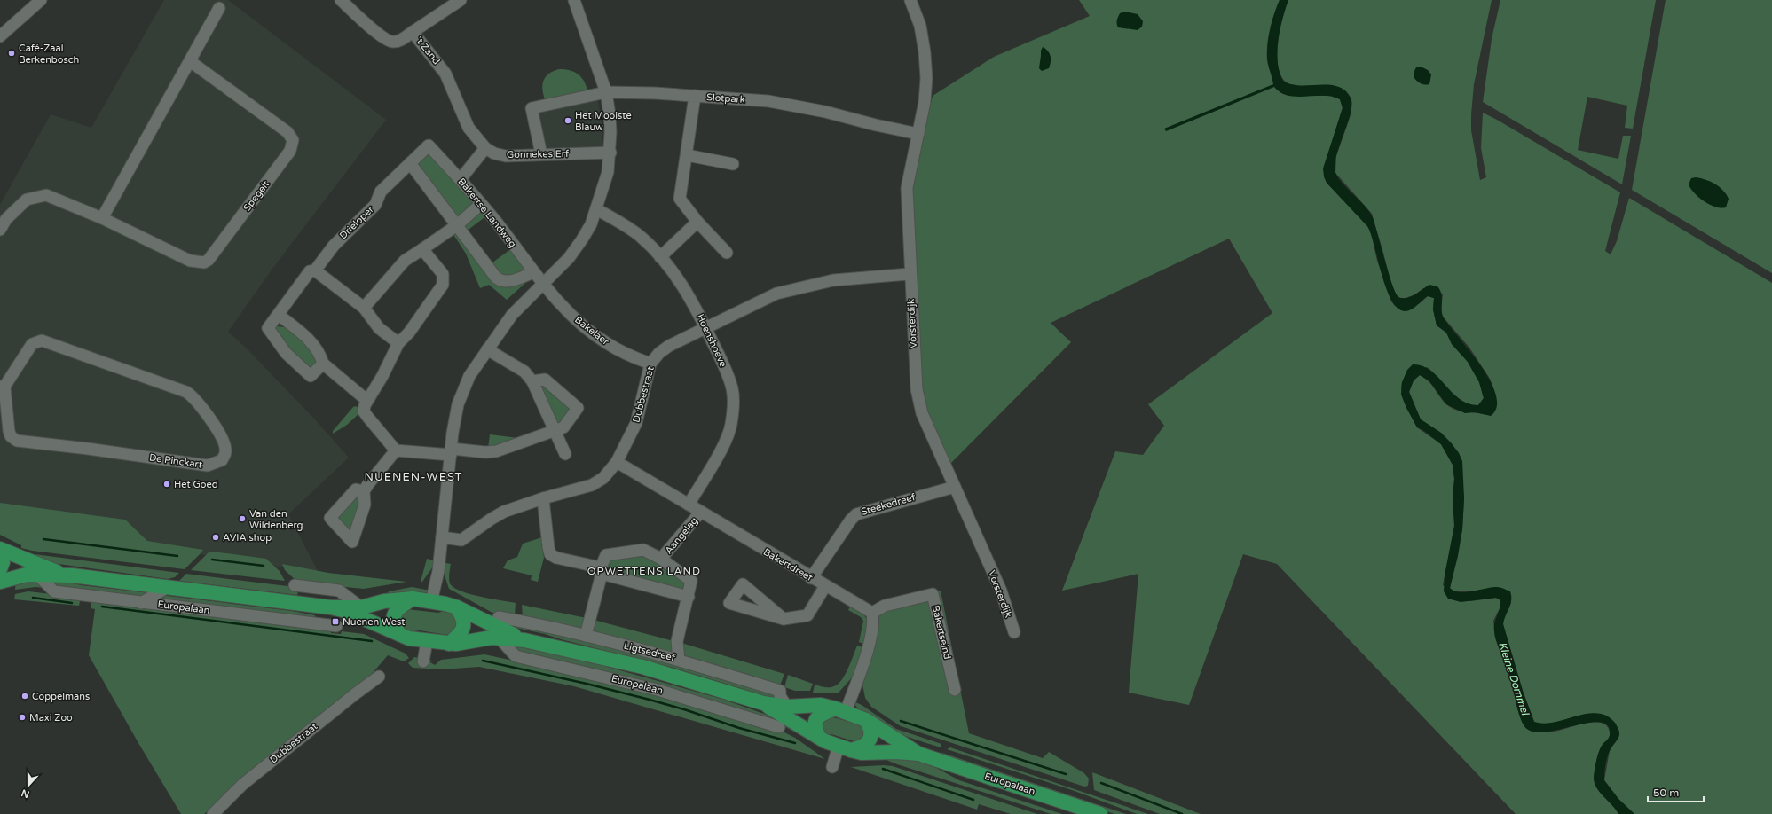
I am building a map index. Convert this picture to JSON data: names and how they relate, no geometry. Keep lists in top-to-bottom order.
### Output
{
  "streets": {
    "main road": ["Europalaan"],
    "street": [
      "'t Zand",
      "Slotpark",
      "Gonnekes Erf",
      "Spegelt",
      "Bakertse Landweg",
      "Drieloper",
      "Vorsterdijk",
      "Bakelaer",
      "Hoenshoeve",
      "Dubbestraat",
      "De Pinckart",
      "Steekedreef",
      "Aangelag",
      "Bakertdreef",
      "Bakertseind",
      "Ligtsedreef"
    ]
  },
  "crossings": [
    ["'t Zand", "Gonnekes Erf"],
    ["Slotpark", "Gonnekes Erf"],
    ["Slotpark", "Vorsterdijk"],
    ["Bakertse Landweg", "Drieloper"],
    ["Bakertse Landweg", "Bakelaer"],
    ["Vorsterdijk", "Dubbestraat"],
    ["Vorsterdijk", "Steekedreef"],
    ["Bakelaer", "Dubbestraat"],
    ["Hoenshoeve", "Dubbestraat"],
    ["Hoenshoeve", "Bakertdreef"],
    ["Dubbestraat", "Bakertdreef"],
    ["Steekedreef", "Bakertdreef"],
    ["Aangelag", "Bakertdreef"],
    ["Aangelag", "Ligtsedreef"],
    ["Bakertdreef", "Bakertseind"],
    ["Europalaan", "Ligtsedreef"]
  ],
  "districts": ["NUENEN-WEST", "OPWETTENS LAND"],
  "water": ["Kleine Dommel"],
  "places": {
    "other": [
      "Café-Zaal Berkenbosch",
      "Het Mooiste Blauw",
      "Het Goed",
      "Van den Wildenberg",
      "AVIA shop",
      "Coppelmans",
      "Maxi Zoo"
    ],
    "transit": ["Nuenen West"]
  },
  "scale_bar": "50 m",
  "north": "bottom"
}
